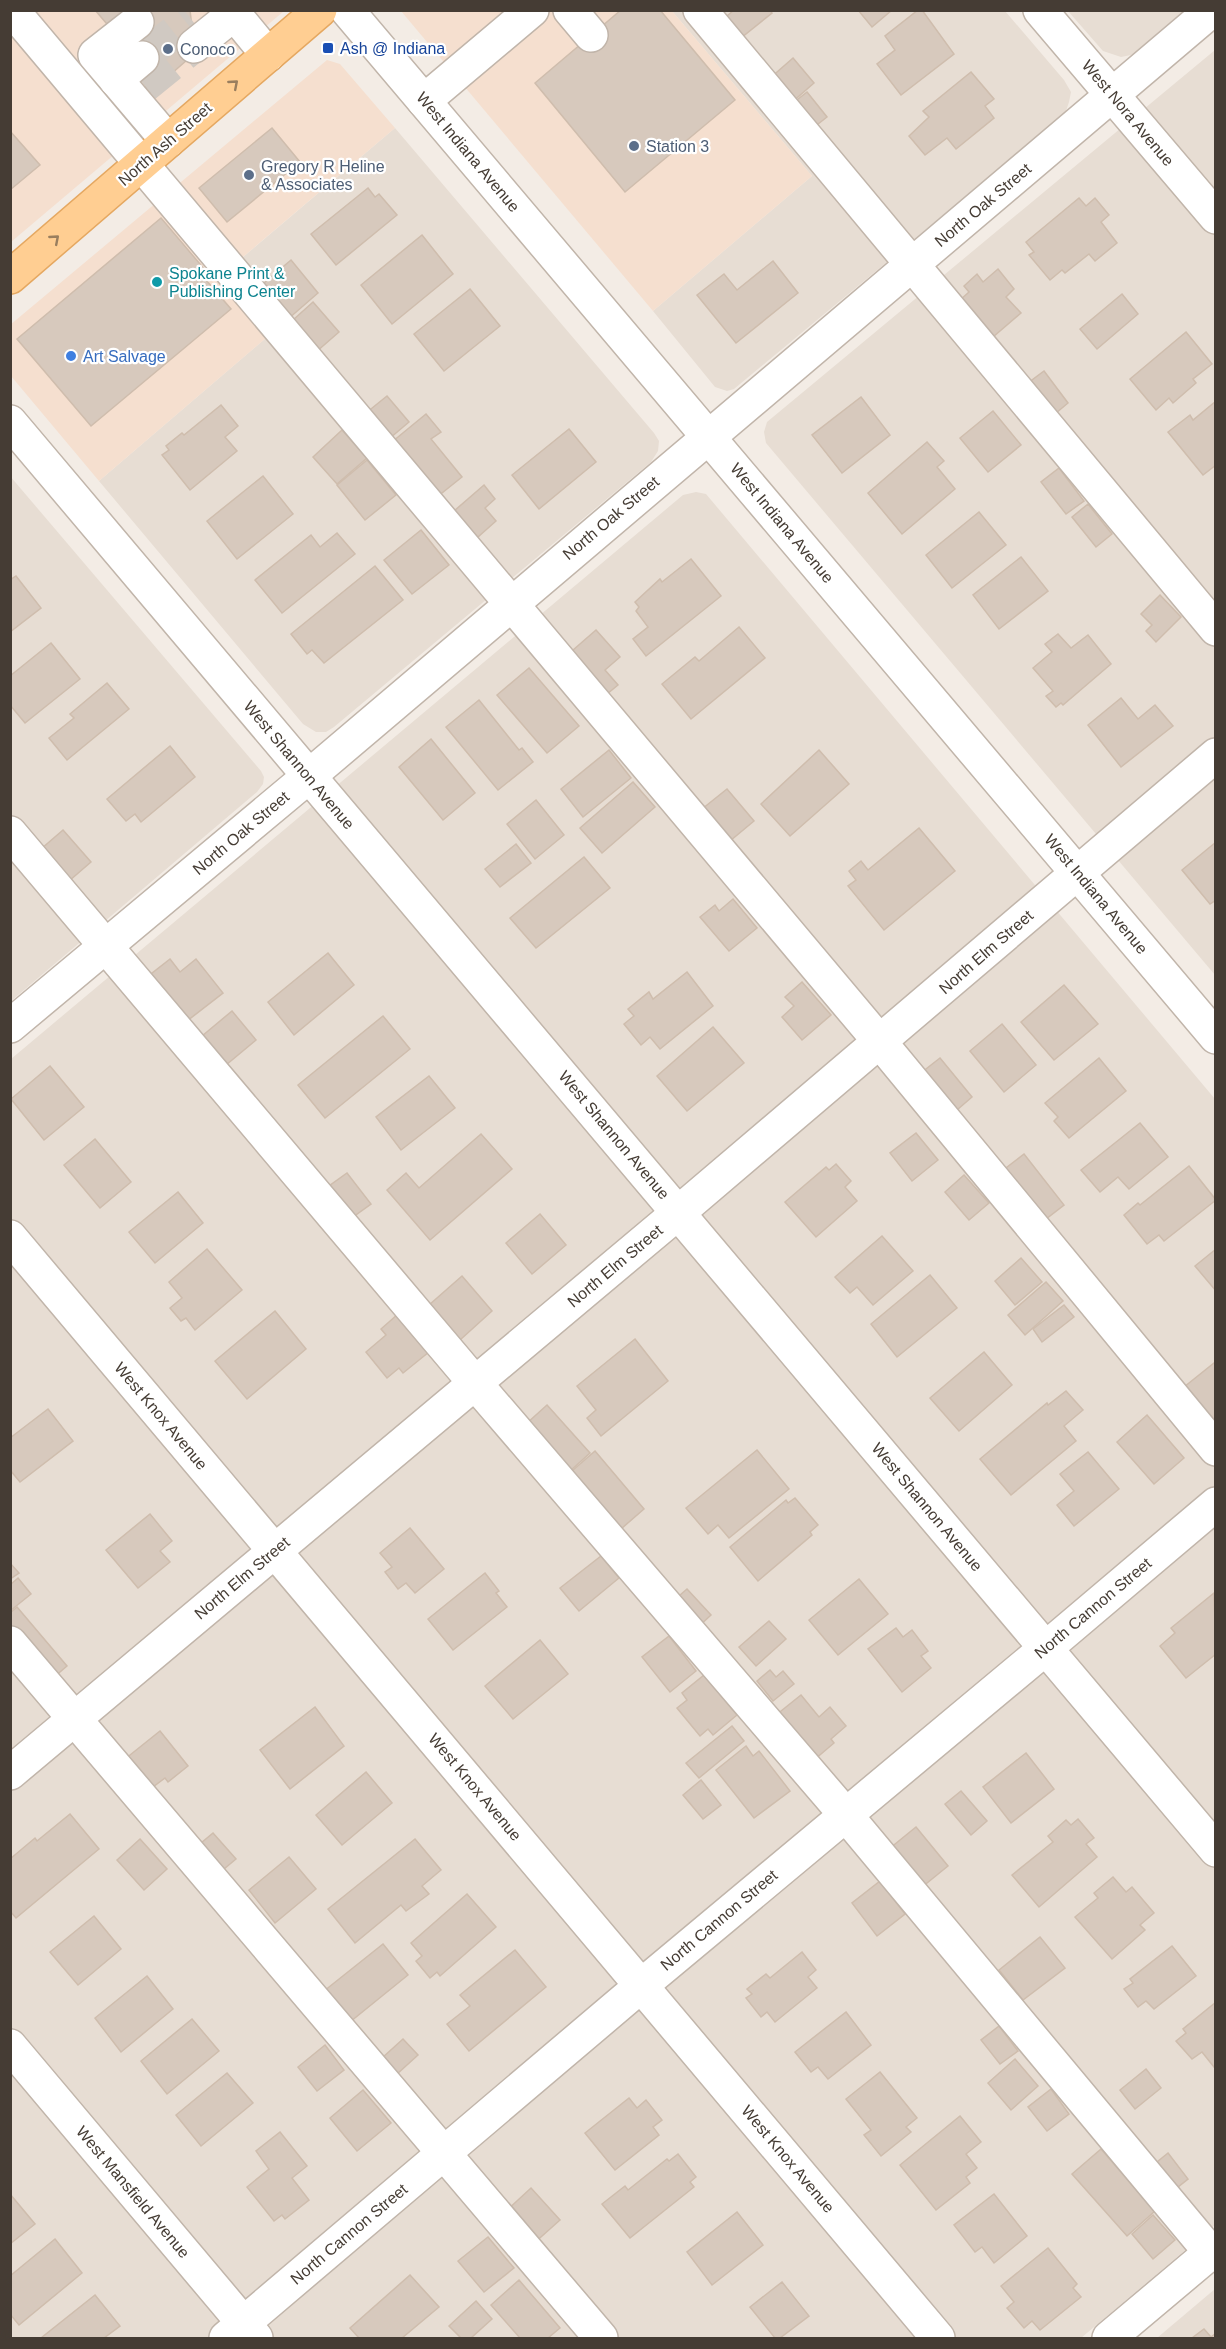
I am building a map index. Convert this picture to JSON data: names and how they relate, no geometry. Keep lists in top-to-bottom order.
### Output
{
  "streets": {
    "main road": ["North Ash Street"],
    "street": [
      "West Nora Avenue",
      "West Indiana Avenue",
      "North Oak Street",
      "West Shannon Avenue",
      "North Elm Street",
      "West Knox Avenue",
      "North Cannon Street",
      "West Mansfield Avenue"
    ]
  },
  "crossings": [
    ["West Nora Avenue", "North Oak Street"],
    ["West Indiana Avenue", "North Oak Street"],
    ["West Indiana Avenue", "North Elm Street"],
    ["North Oak Street", "West Shannon Avenue"],
    ["West Shannon Avenue", "North Elm Street"],
    ["West Shannon Avenue", "North Cannon Street"],
    ["North Elm Street", "West Knox Avenue"],
    ["West Knox Avenue", "North Cannon Street"],
    ["North Cannon Street", "West Mansfield Avenue"]
  ],
  "one_way": ["North Ash Street"],
  "places": {
    "transit": ["Ash @ Indiana"],
    "other": [
      "Conoco",
      "Station 3",
      "Gregory R Heline & Associates",
      "Spokane Print & Publishing Center",
      "Art Salvage"
    ]
  }
}
